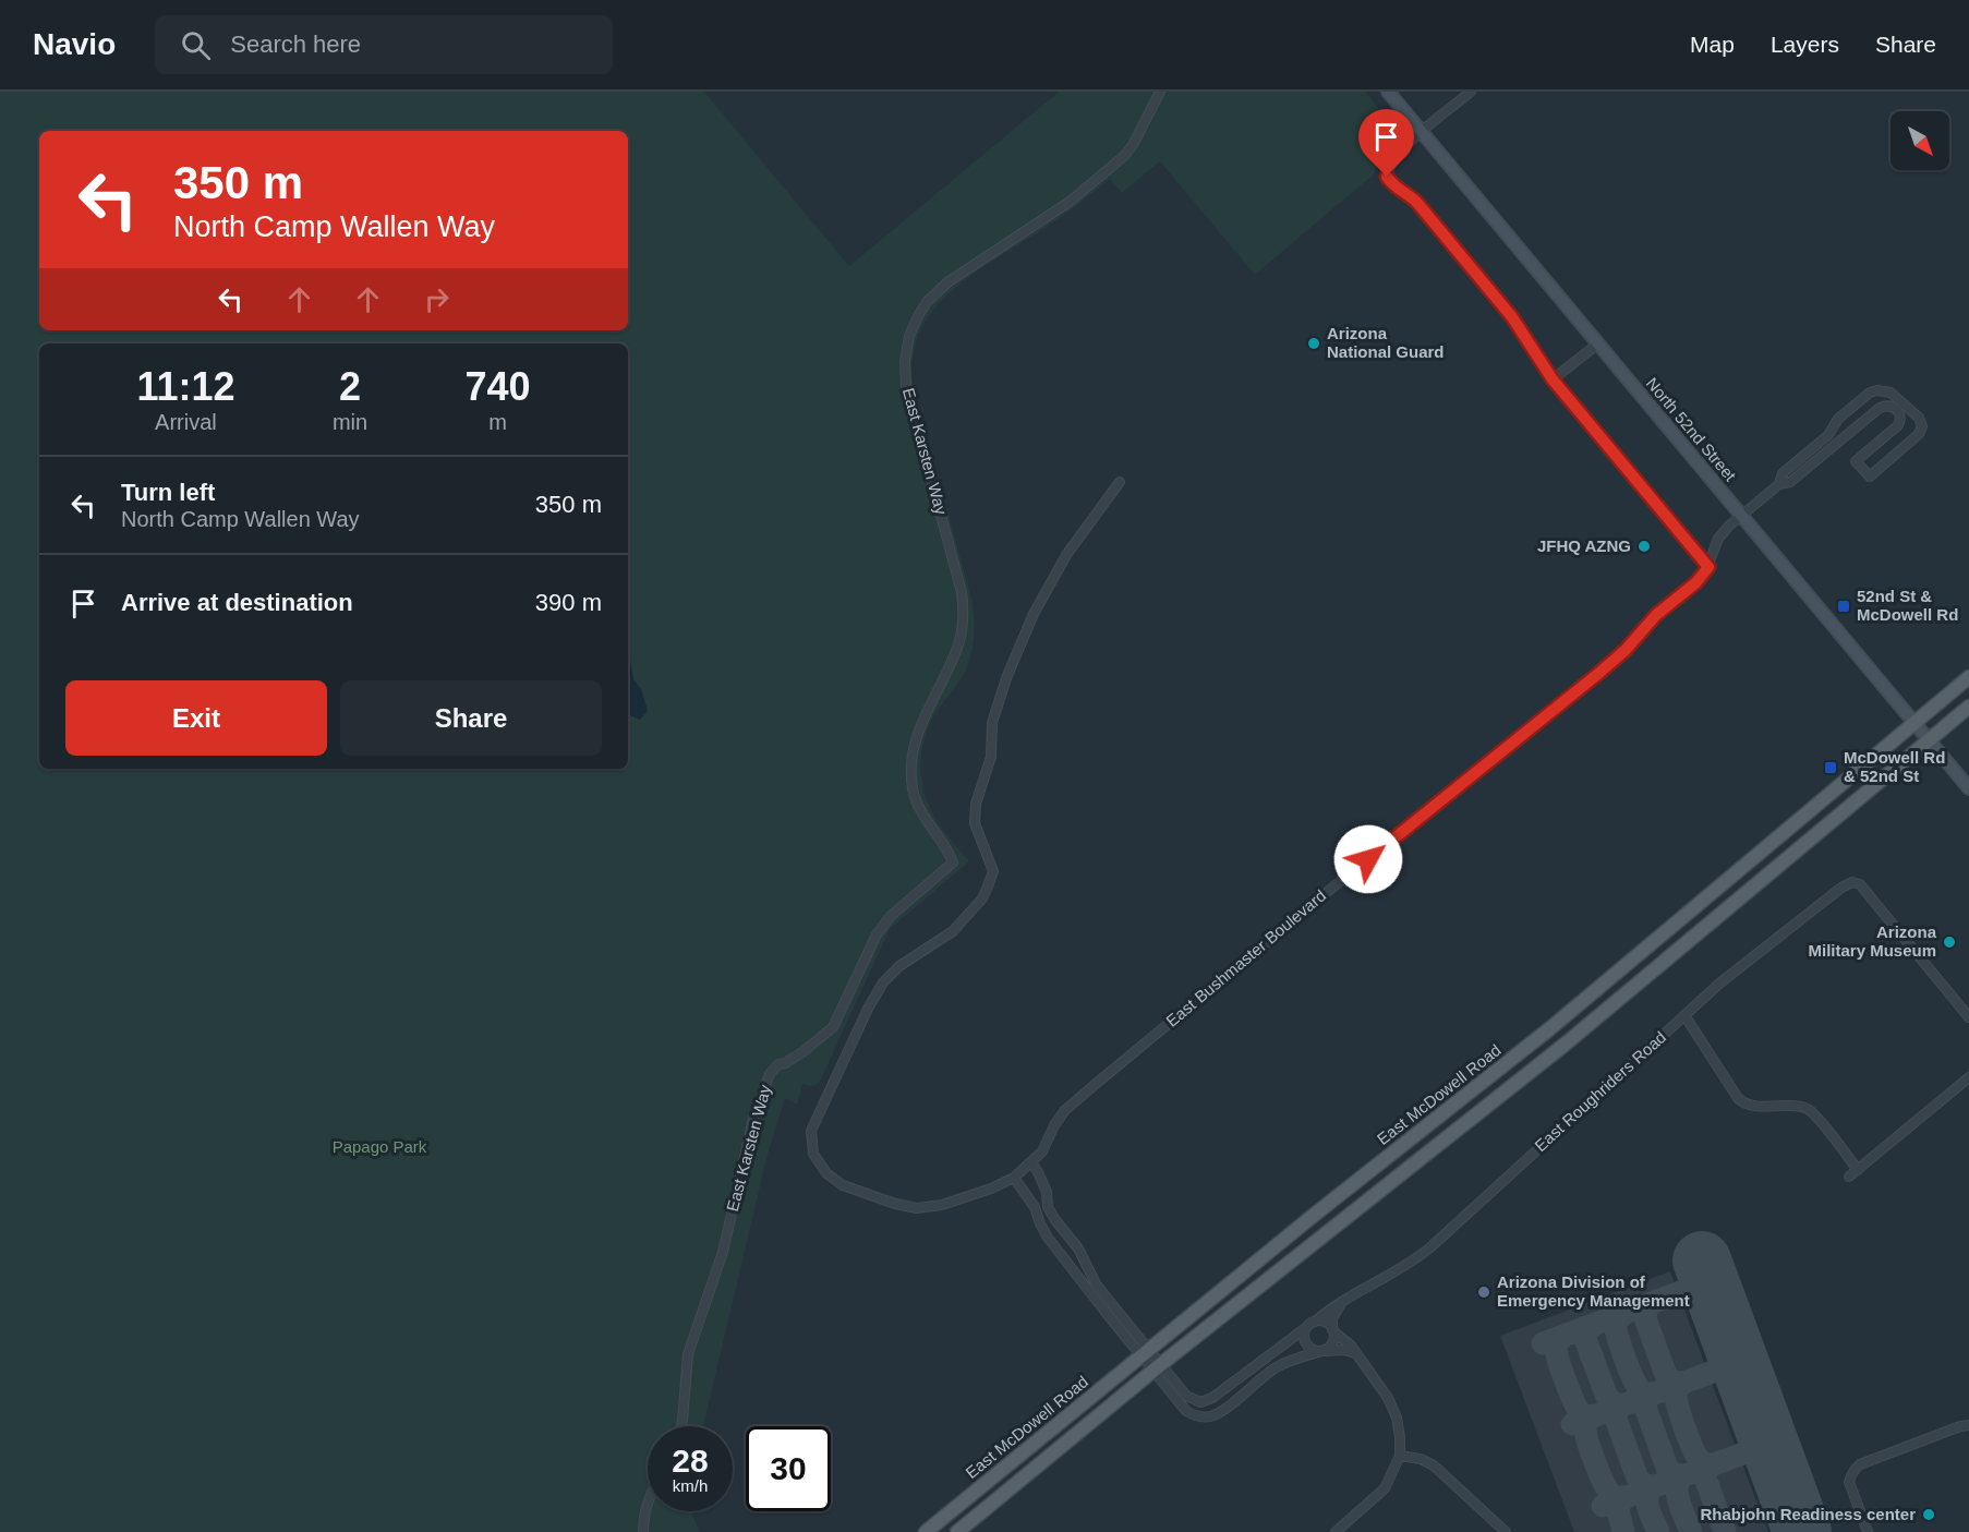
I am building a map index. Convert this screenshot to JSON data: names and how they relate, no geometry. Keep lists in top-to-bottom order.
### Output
{
  "streets": {
    "main road": ["North 52nd Street", "East McDowell Road"],
    "street": ["East Karsten Way", "East Bushmaster Boulevard", "East Roughriders Road"]
  },
  "crossings": [
    ["North 52nd Street", "East Bushmaster Boulevard"],
    ["North 52nd Street", "East McDowell Road"]
  ],
  "parks": ["Papago Park"],
  "places": {
    "other": [
      "Arizona National Guard",
      "JFHQ AZNG",
      "Arizona Military Museum",
      "Arizona Division of Emergency Management",
      "Rhabjohn Readiness center"
    ],
    "transit": ["52nd St & McDowell Rd", "McDowell Rd & 52nd St"]
  },
  "north": "bottom right",
  "page": {
    "header": "Navio",
    "search": "Search here",
    "nav": ["Map", "Layers", "Share"],
    "turn": ["350 m", "North Camp Wallen Way"],
    "eta": [
      "11:12",
      "Arrival",
      "2",
      "min",
      "740",
      "m"
    ],
    "list": [
      {
        "name": "Turn left",
        "note": "North Camp Wallen Way",
        "value": "350 m"
      },
      {
        "name": "Arrive at destination",
        "value": "390 m"
      }
    ],
    "buttons": ["Exit", "Share"],
    "speed": "28 km/h",
    "limit": "30"
  }
}
